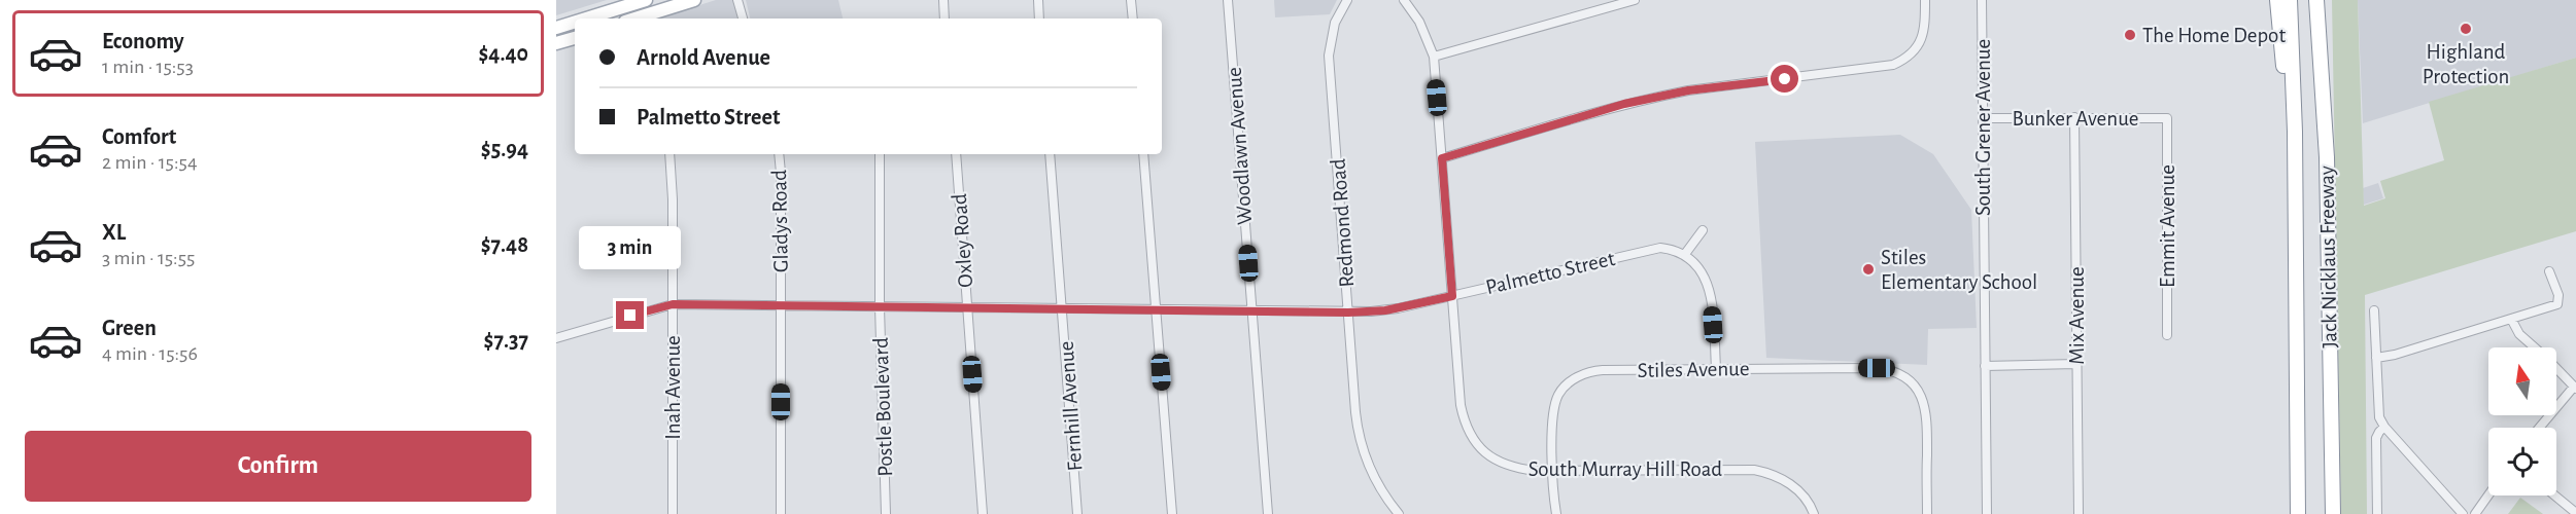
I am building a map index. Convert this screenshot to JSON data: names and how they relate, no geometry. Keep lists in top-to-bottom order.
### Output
{
  "streets": {
    "highway": ["Jack Nicklaus Freeway"],
    "street": [
      "Bunker Avenue",
      "South Grener Avenue",
      "Woodlawn Avenue",
      "Gladys Road",
      "Redmond Road",
      "Emmit Avenue",
      "Oxley Road",
      "Palmetto Street",
      "Mix Avenue",
      "Stiles Avenue",
      "Inah Avenue",
      "Fernhill Avenue",
      "Postle Boulevard",
      "South Murray Hill Road"
    ]
  },
  "crossings": [
    ["Bunker Avenue", "South Grener Avenue"],
    ["Bunker Avenue", "Emmit Avenue"],
    ["Bunker Avenue", "Mix Avenue"],
    ["Woodlawn Avenue", "Palmetto Street"],
    ["Gladys Road", "Palmetto Street"],
    ["Redmond Road", "Palmetto Street"],
    ["Oxley Road", "Palmetto Street"],
    ["Palmetto Street", "Inah Avenue"],
    ["Palmetto Street", "Fernhill Avenue"],
    ["Palmetto Street", "Postle Boulevard"],
    ["Palmetto Street", "South Murray Hill Road"],
    ["Stiles Avenue", "South Murray Hill Road"]
  ],
  "places": ["Highland Protection", "The Home Depot", "Stiles Elementary School"],
  "north": "top",
  "page": {
    "list": [
      {
        "name": "Economy",
        "note": "1 min · 15:53",
        "value": "$4.40"
      },
      {
        "name": "Comfort",
        "note": "2 min · 15:54",
        "value": "$5.94"
      },
      {
        "name": "XL",
        "note": "3 min · 15:55",
        "value": "$7.48"
      },
      {
        "name": "Green",
        "note": "4 min · 15:56",
        "value": "$7.37"
      }
    ],
    "banner": ["Arnold Avenue", "Palmetto Street"],
    "bubble": "3 min",
    "buttons": "Confirm"
  }
}
